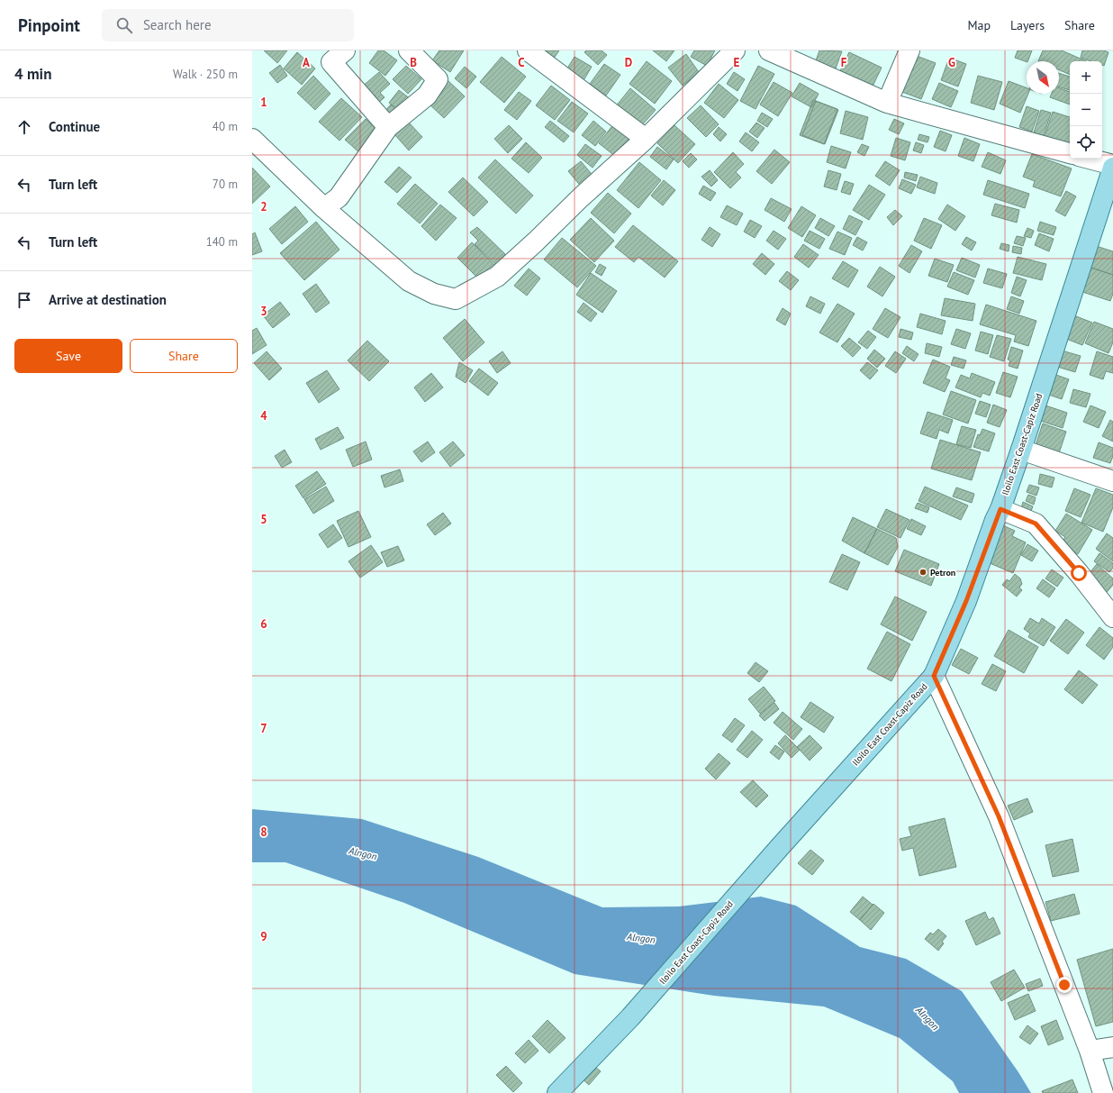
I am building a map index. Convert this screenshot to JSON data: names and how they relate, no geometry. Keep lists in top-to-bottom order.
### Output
{
  "streets": {
    "main road": ["Iloilo East Coast-Capiz Road"]
  },
  "water": ["Alngon"],
  "places": ["Petron"],
  "north": "bottom right",
  "page": {
    "header": "Pinpoint",
    "search": "Search here",
    "nav": ["Map", "Layers", "Share"],
    "heading": ["4 min", "Walk · 250 m"],
    "map_buttons": ["+", "−"],
    "list": [
      ["Continue", "40 m"],
      ["Turn left", "70 m"],
      ["Turn left", "140 m"],
      "Arrive at destination"
    ],
    "buttons": ["Save", "Share"]
  },
  "grid": {
    "columns": [
      "A",
      "B",
      "C",
      "D",
      "E",
      "F",
      "G"
    ],
    "rows": [
      "1",
      "2",
      "3",
      "4",
      "5",
      "6",
      "7",
      "8",
      "9"
    ]
  }
}
